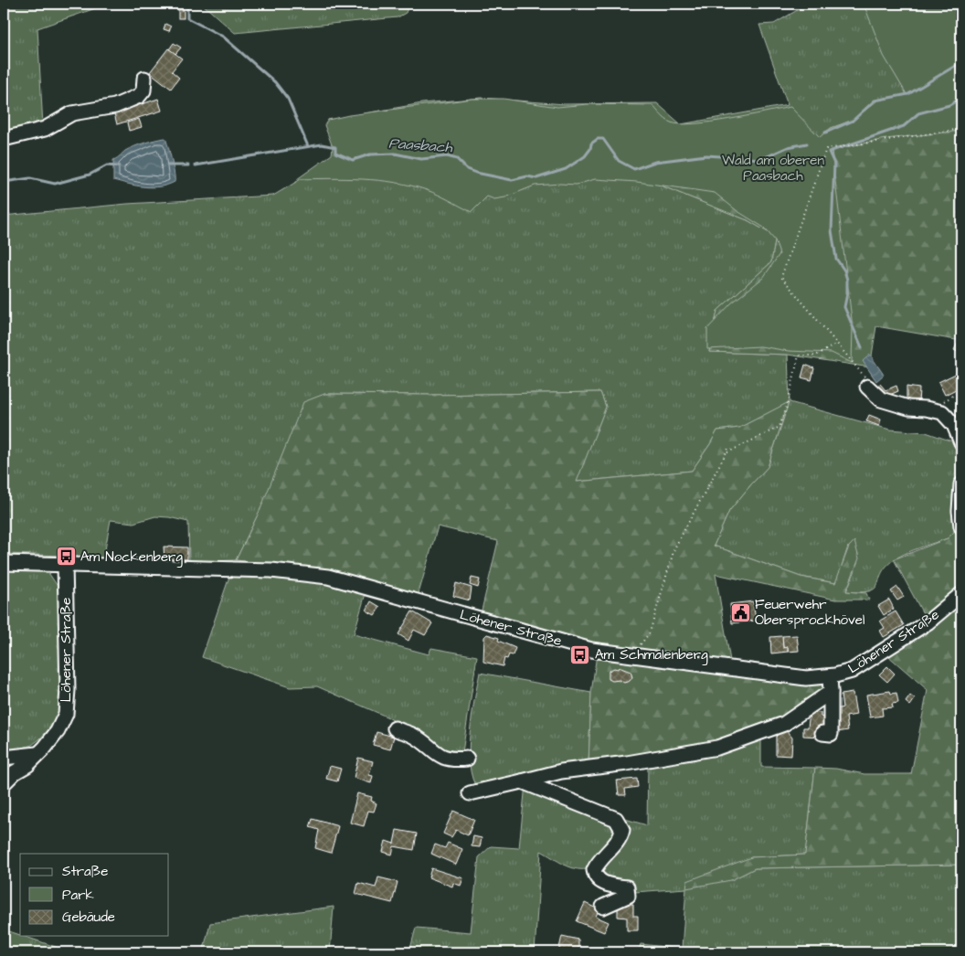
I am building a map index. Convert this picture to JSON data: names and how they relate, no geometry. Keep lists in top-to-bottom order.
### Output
{
  "streets": {
    "street": ["Löhener Straße"]
  },
  "water": ["Paasbach"],
  "parks": ["Wald am oberen Paasbach"],
  "places": {
    "bus stop": ["Am Nockenberg", "Am Schmalenberg"],
    "public building": ["Feuerwehr Obersprockhövel"]
  },
  "legend": ["Straße", "Park", "Gebäude"]
}
